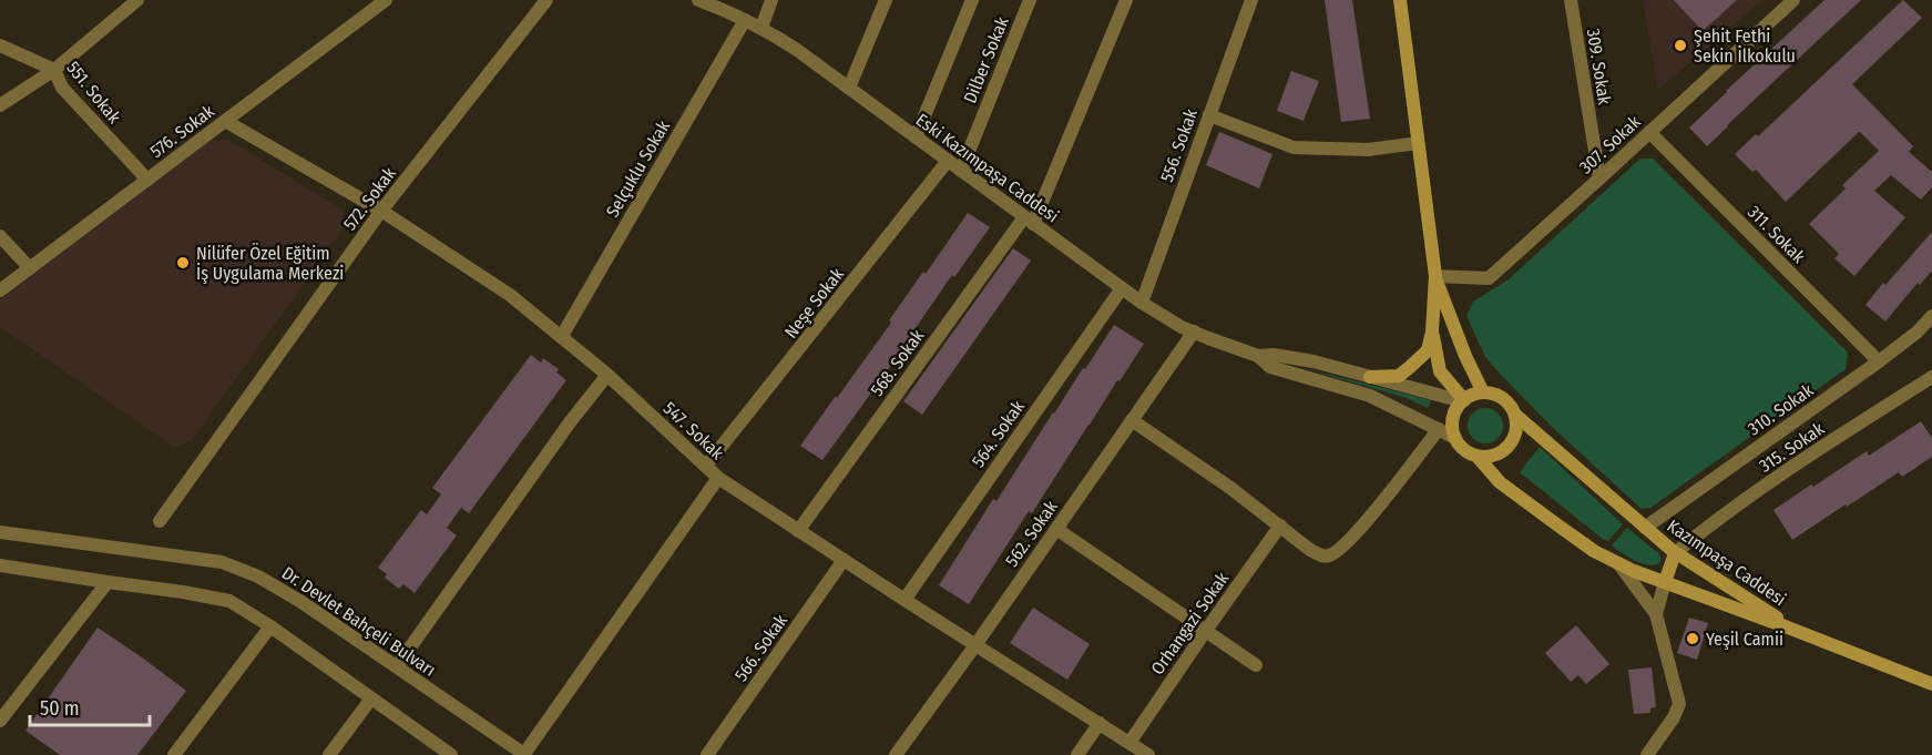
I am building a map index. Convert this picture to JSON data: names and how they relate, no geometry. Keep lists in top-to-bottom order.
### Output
{
  "streets": {
    "main road": ["Kazımpaşa Caddesi"],
    "street": [
      "Dilber Sokak",
      "309. Sokak",
      "551. Sokak",
      "576. Sokak",
      "307. Sokak",
      "556. Sokak",
      "Eski Kazımpaşa Caddesi",
      "Selçuklu Sokak",
      "572. Sokak",
      "311. Sokak",
      "Neşe Sokak",
      "568. Sokak",
      "310. Sokak",
      "547. Sokak",
      "564. Sokak",
      "315. Sokak",
      "562. Sokak",
      "Dr. Devlet Bahçeli Bulvarı",
      "Orhangazi Sokak",
      "566. Sokak"
    ]
  },
  "crossings": [
    ["Dilber Sokak", "Eski Kazımpaşa Caddesi"],
    ["309. Sokak", "307. Sokak"],
    ["551. Sokak", "576. Sokak"],
    ["576. Sokak", "547. Sokak"],
    ["307. Sokak", "311. Sokak"],
    ["556. Sokak", "Eski Kazımpaşa Caddesi"],
    ["Eski Kazımpaşa Caddesi", "Selçuklu Sokak"],
    ["Eski Kazımpaşa Caddesi", "Neşe Sokak"],
    ["Eski Kazımpaşa Caddesi", "568. Sokak"],
    ["Eski Kazımpaşa Caddesi", "564. Sokak"],
    ["Eski Kazımpaşa Caddesi", "562. Sokak"],
    ["Eski Kazımpaşa Caddesi", "Kazımpaşa Caddesi"],
    ["Selçuklu Sokak", "547. Sokak"],
    ["572. Sokak", "547. Sokak"],
    ["311. Sokak", "310. Sokak"],
    ["Neşe Sokak", "547. Sokak"],
    ["568. Sokak", "547. Sokak"],
    ["310. Sokak", "Kazımpaşa Caddesi"],
    ["547. Sokak", "564. Sokak"],
    ["547. Sokak", "562. Sokak"],
    ["547. Sokak", "Orhangazi Sokak"],
    ["547. Sokak", "566. Sokak"],
    ["315. Sokak", "Kazımpaşa Caddesi"]
  ],
  "places": ["Şehit Fethi Sekin İlkokulu", "Nilüfer Özel Eğitim İş Uygulama Merkezi", "Yeşil Camii"],
  "scale_bar": "50 m"
}
